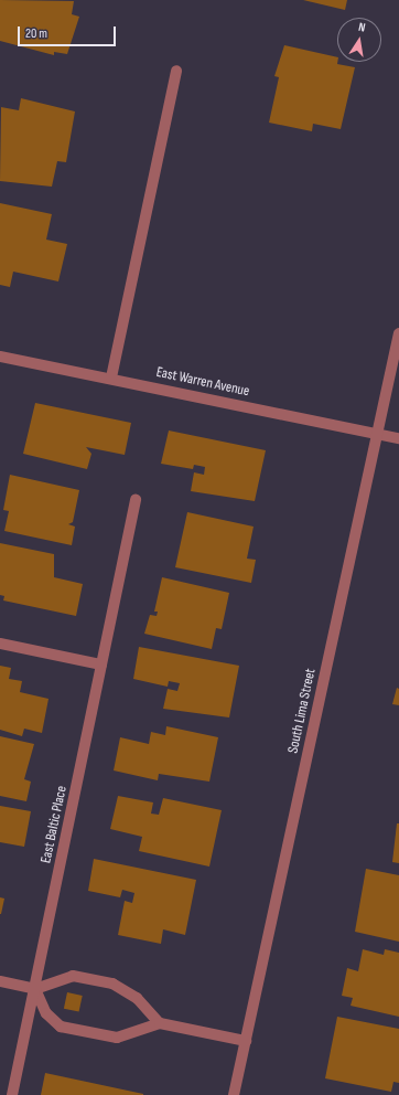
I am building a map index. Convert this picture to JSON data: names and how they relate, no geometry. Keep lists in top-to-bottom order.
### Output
{
  "streets": {
    "street": ["East Warren Avenue", "South Lima Street", "East Baltic Place"]
  },
  "crossings": [
    ["East Warren Avenue", "South Lima Street"]
  ],
  "scale_bar": "20 m",
  "north": "top"
}
